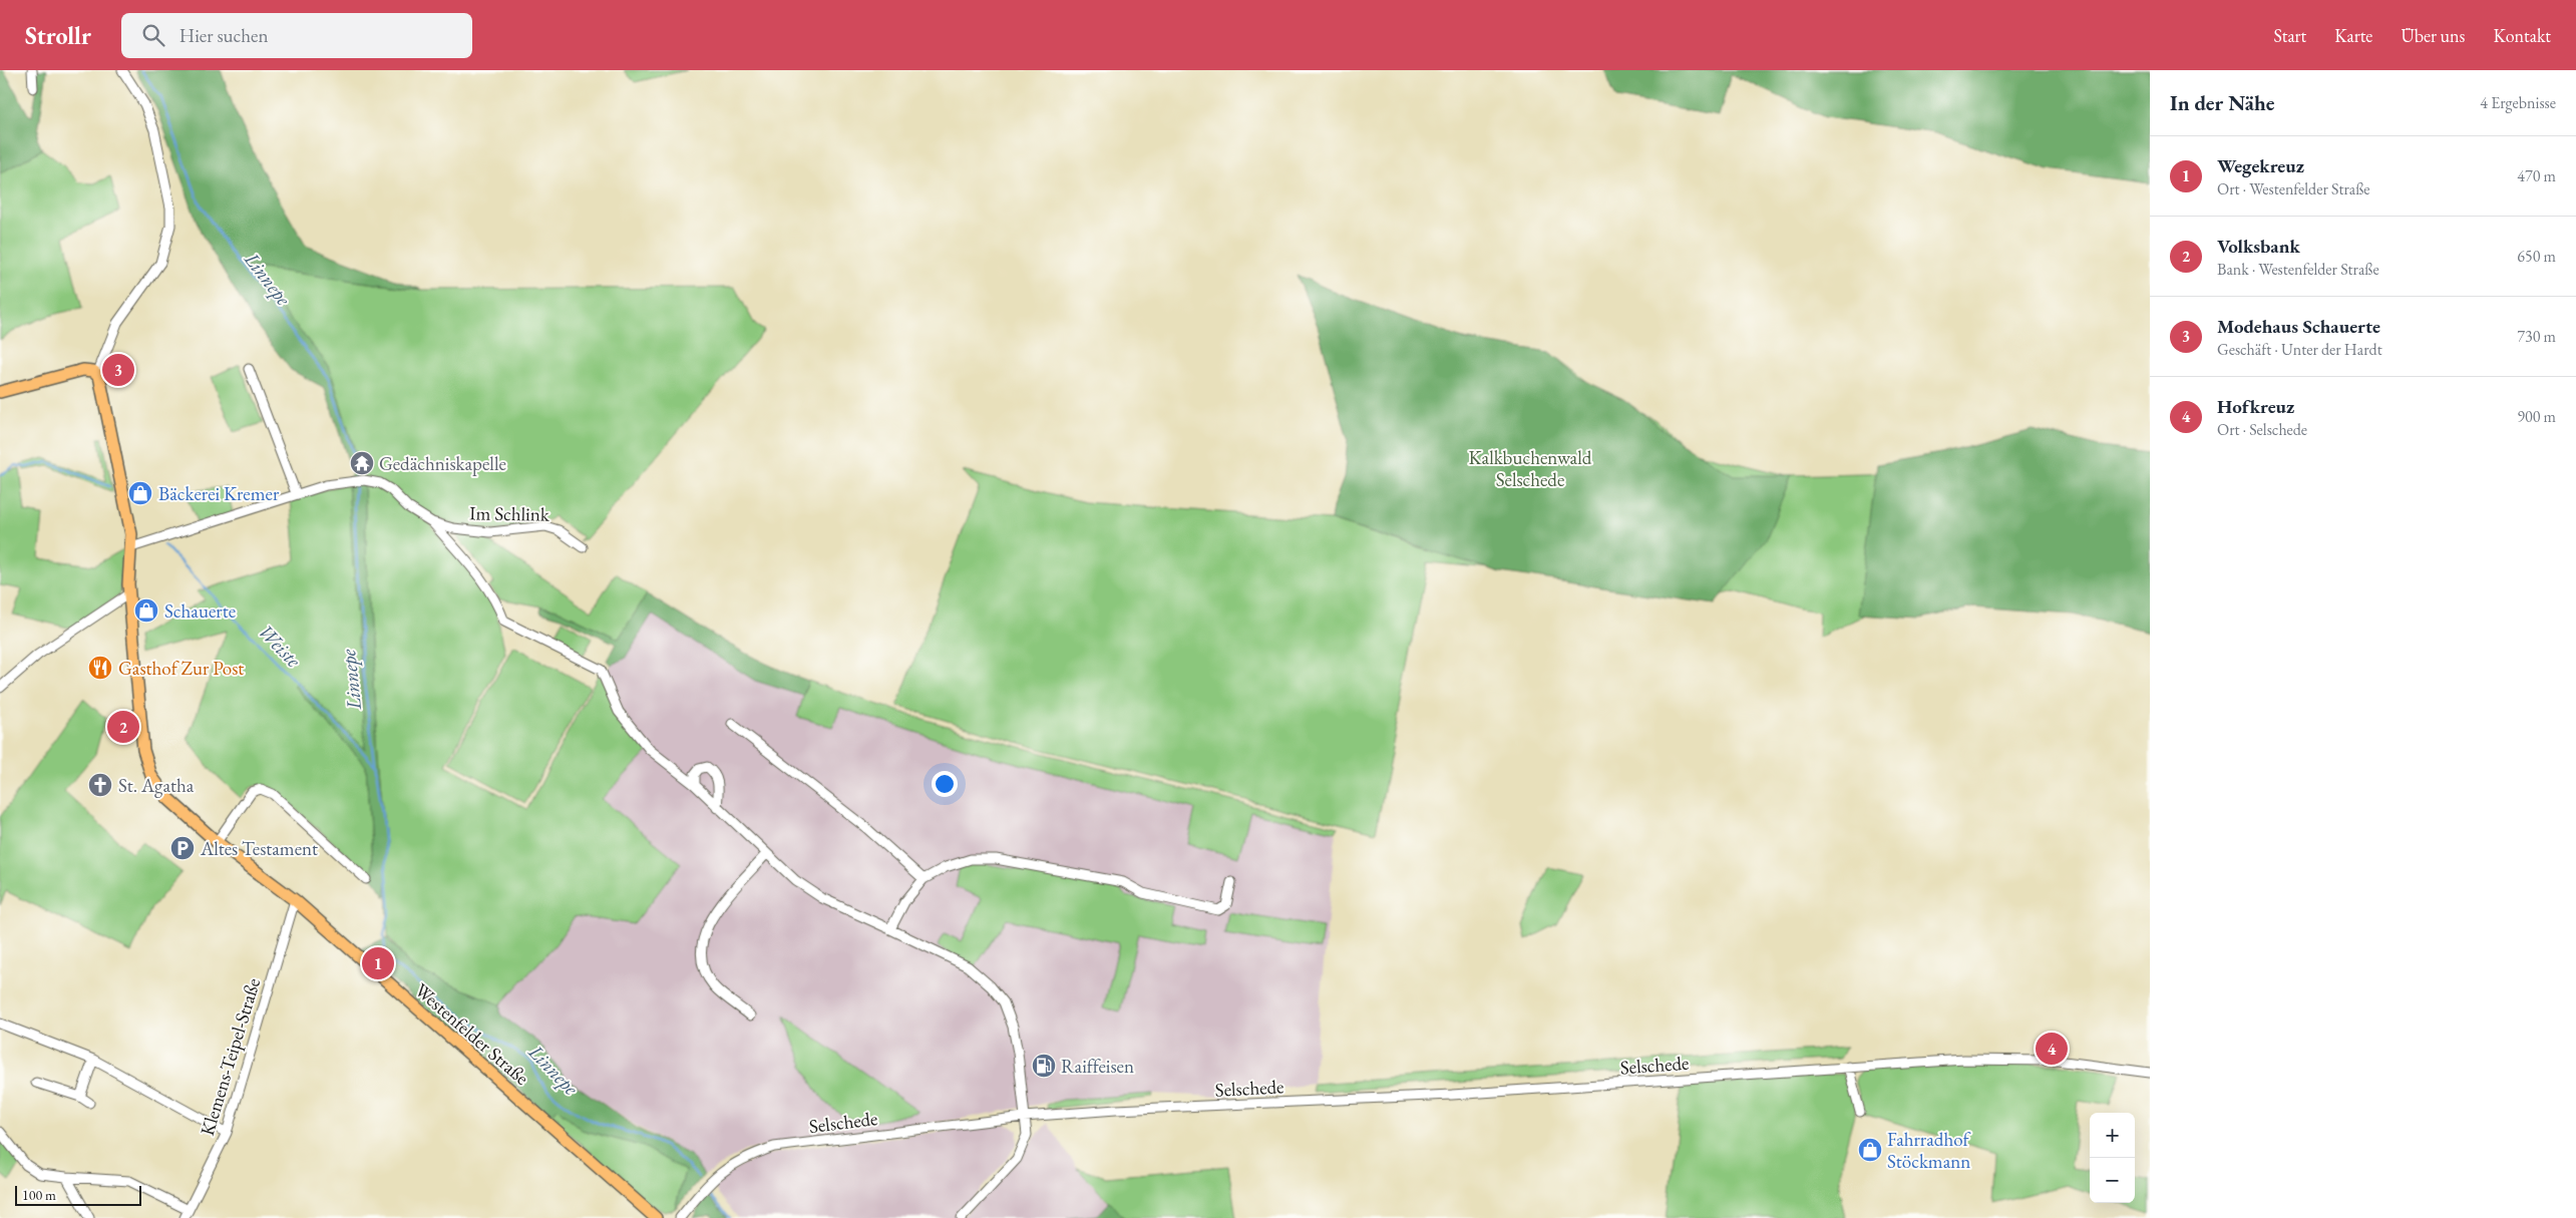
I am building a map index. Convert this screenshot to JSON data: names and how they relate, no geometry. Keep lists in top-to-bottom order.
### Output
{
  "streets": {
    "main road": ["Westenfelder Straße"],
    "street": ["Im Schlink", "Klemens-Teipel-Straße", "Selschede"]
  },
  "crossings": [
    ["Im Schlink", "Westenfelder Straße"],
    ["Westenfelder Straße", "Klemens-Teipel-Straße"]
  ],
  "water": ["Linnepe", "Weiste"],
  "parks": ["Kalkbuchenwald Selschede"],
  "places": {
    "temple": ["Gedächniskapelle"],
    "shop": ["Bäckerei Kremer", "Schauerte", "Fahrradhof Stöckmann"],
    "restaurant": ["Gasthof Zur Post"],
    "church": ["St. Agatha"],
    "parking": ["Altes Testament"],
    "fuel station": ["Raiffeisen"]
  },
  "scale_bar": "100 m",
  "page": {
    "header": "Strollr",
    "search": "Hier suchen",
    "nav": [
      "Start",
      "Karte",
      "Über uns",
      "Kontakt"
    ],
    "heading": ["In der Nähe", "4 Ergebnisse"],
    "list": [
      {
        "mark": "1",
        "name": "Wegekreuz",
        "note": "Ort · Westenfelder Straße",
        "value": "470 m"
      },
      {
        "mark": "2",
        "name": "Volksbank",
        "note": "Bank · Westenfelder Straße",
        "value": "650 m"
      },
      {
        "mark": "3",
        "name": "Modehaus Schauerte",
        "note": "Geschäft · Unter der Hardt",
        "value": "730 m"
      },
      {
        "mark": "4",
        "name": "Hofkreuz",
        "note": "Ort · Selschede",
        "value": "900 m"
      }
    ],
    "pins": [
      "3",
      "2",
      "1",
      "4"
    ],
    "map_buttons": ["+", "−"],
    "scale": "100 m"
  }
}
